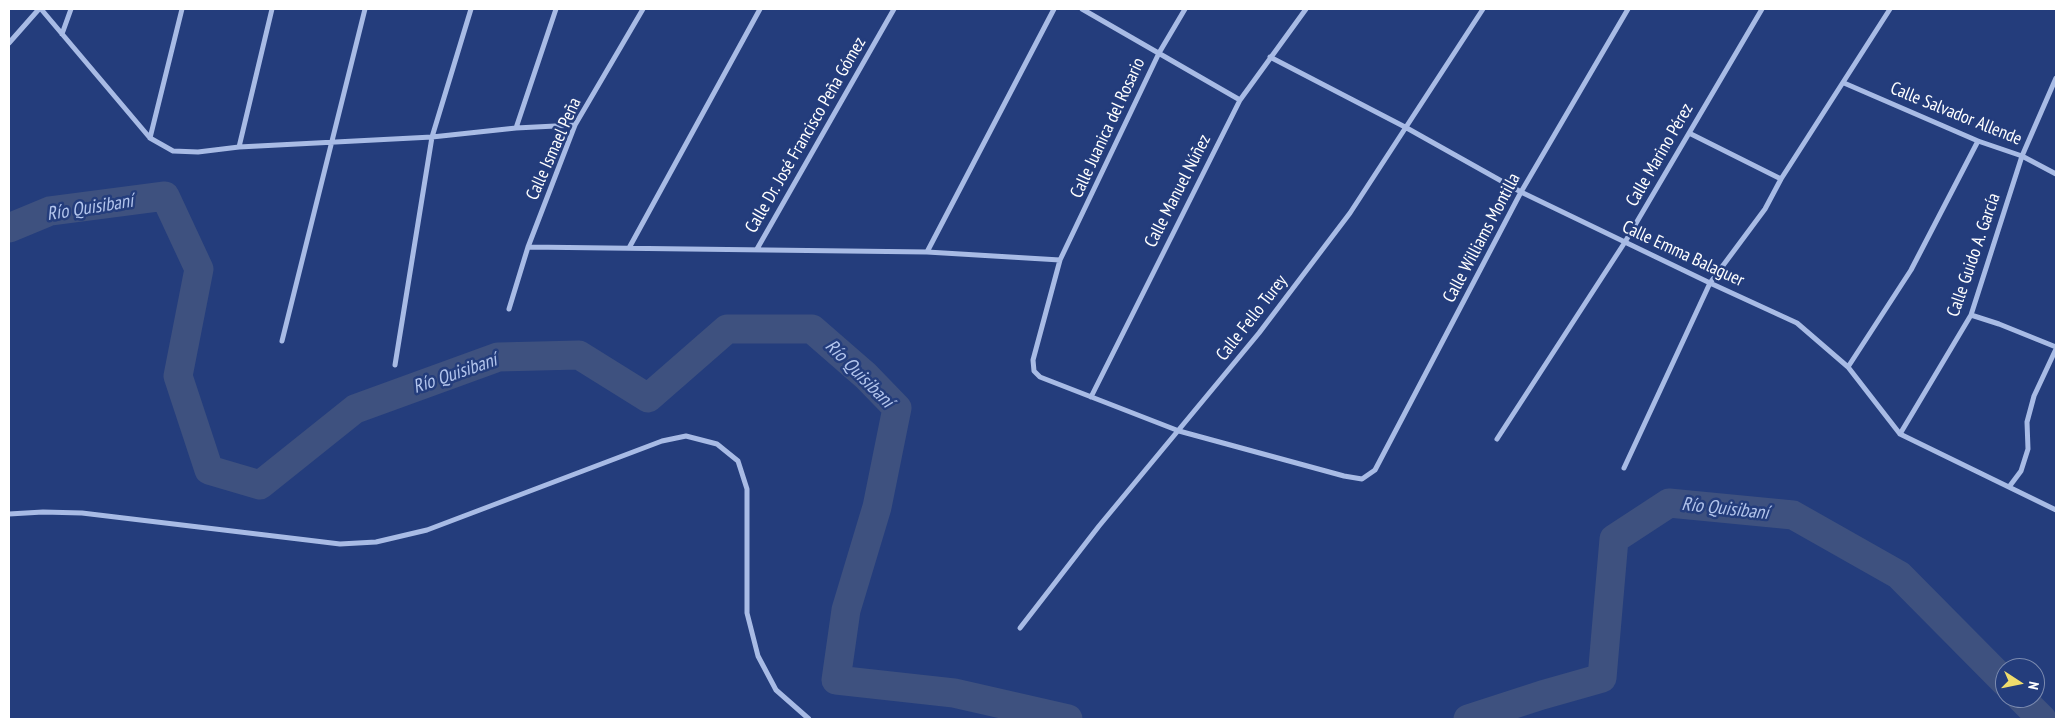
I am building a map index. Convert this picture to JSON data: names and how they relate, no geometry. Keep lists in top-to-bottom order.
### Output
{
  "streets": {
    "street": [
      "Calle Salvador Allende",
      "Calle Juanica del Rosario",
      "Calle Dr. José Francisco Peña Gómez",
      "Calle Ismael Peña",
      "Calle Marino Pérez",
      "Calle Manuel Núñez",
      "Calle Williams Montilla",
      "Calle Emma Balaguer",
      "Calle Guido A. García",
      "Calle Fello Turey"
    ]
  },
  "crossings": [
    ["Calle Salvador Allende", "Calle Guido A. García"],
    ["Calle Juanica del Rosario", "Calle Manuel Núñez"],
    ["Calle Marino Pérez", "Calle Emma Balaguer"],
    ["Calle Manuel Núñez", "Calle Emma Balaguer"],
    ["Calle Williams Montilla", "Calle Emma Balaguer"],
    ["Calle Williams Montilla", "Calle Fello Turey"],
    ["Calle Emma Balaguer", "Calle Guido A. García"],
    ["Calle Emma Balaguer", "Calle Fello Turey"]
  ],
  "water": ["Río Quisibaní"],
  "north": "right"
}
